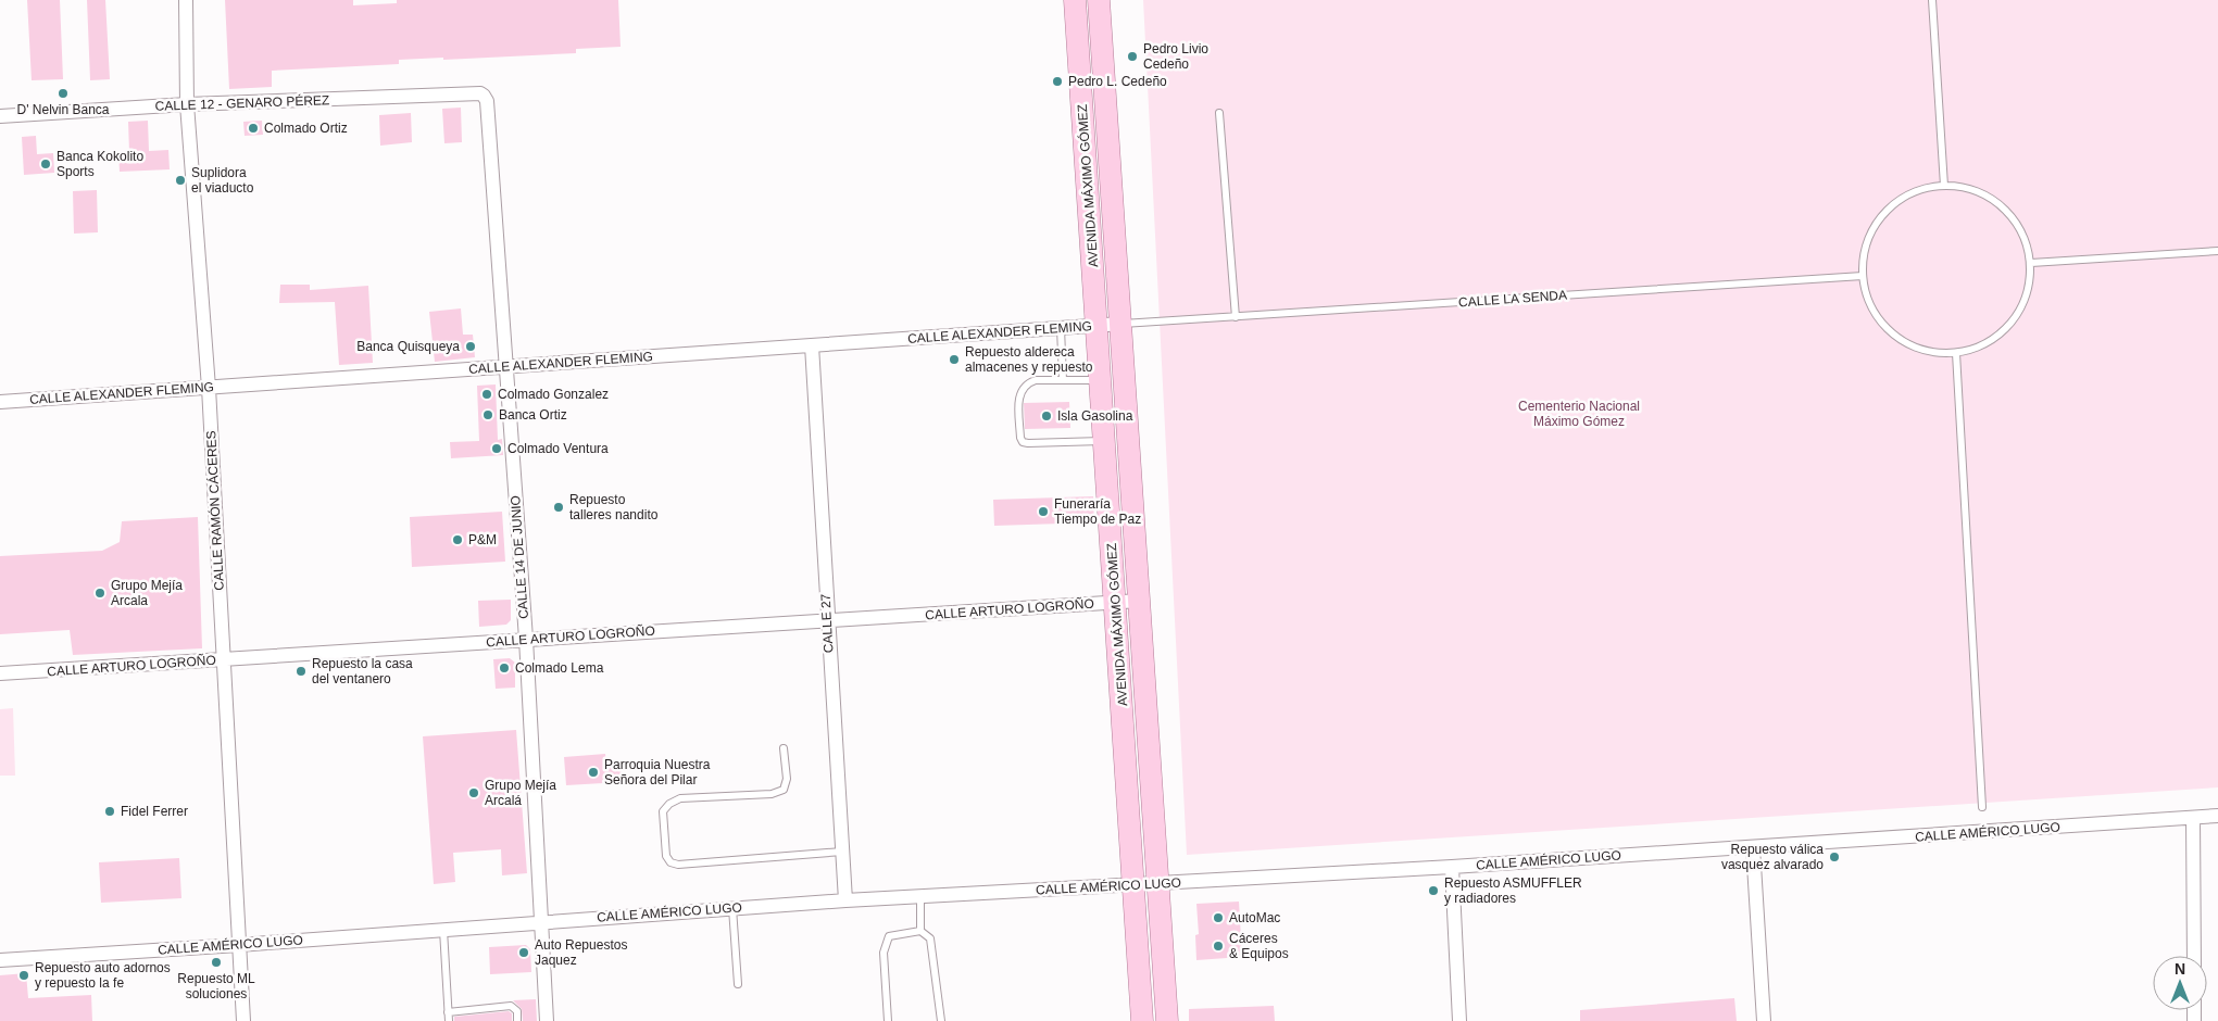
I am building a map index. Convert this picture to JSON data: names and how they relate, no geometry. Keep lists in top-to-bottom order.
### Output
{
  "streets": {
    "main road": ["AVENIDA MÁXIMO GÓMEZ"],
    "street": [
      "CALLE 12 - GENARO PÉREZ",
      "CALLE ALEXANDER FLEMING",
      "CALLE RAMÓN CÁCERES",
      "CALLE 14 DE JUNIO",
      "CALLE ARTURO LOGROÑO",
      "CALLE 27",
      "CALLE AMÉRICO LUGO"
    ],
    "lane": ["CALLE LA SENDA"]
  },
  "crossings": [
    ["CALLE 12 - GENARO PÉREZ", "CALLE RAMÓN CÁCERES"],
    ["CALLE 12 - GENARO PÉREZ", "CALLE 14 DE JUNIO"],
    ["AVENIDA MÁXIMO GÓMEZ", "CALLE LA SENDA"],
    ["AVENIDA MÁXIMO GÓMEZ", "CALLE ALEXANDER FLEMING"],
    ["AVENIDA MÁXIMO GÓMEZ", "CALLE ARTURO LOGROÑO"],
    ["AVENIDA MÁXIMO GÓMEZ", "CALLE AMÉRICO LUGO"],
    ["CALLE LA SENDA", "CALLE ALEXANDER FLEMING"],
    ["CALLE ALEXANDER FLEMING", "CALLE RAMÓN CÁCERES"],
    ["CALLE ALEXANDER FLEMING", "CALLE 14 DE JUNIO"],
    ["CALLE ALEXANDER FLEMING", "CALLE 27"],
    ["CALLE RAMÓN CÁCERES", "CALLE ARTURO LOGROÑO"],
    ["CALLE RAMÓN CÁCERES", "CALLE AMÉRICO LUGO"],
    ["CALLE 14 DE JUNIO", "CALLE ARTURO LOGROÑO"],
    ["CALLE 14 DE JUNIO", "CALLE AMÉRICO LUGO"],
    ["CALLE ARTURO LOGROÑO", "CALLE 27"],
    ["CALLE 27", "CALLE AMÉRICO LUGO"]
  ],
  "parks": ["Cementerio Nacional Máximo Gómez"],
  "places": [
    "Pedro Livio Cedeño",
    "Pedro L. Cedeño",
    "D' Nelvin Banca",
    "Colmado Ortiz",
    "Banca Kokolito Sports",
    "Suplidora el viaducto",
    "Banca Quisqueya",
    "Repuesto aldereca almacenes y repuesto",
    "Colmado Gonzalez",
    "Banca Ortiz",
    "Isla Gasolina",
    "Colmado Ventura",
    "Repuesto talleres nandito",
    "Funeraría Tiempo de Paz",
    "P&M",
    "Grupo Mejía Arcala",
    "Colmado Lema",
    "Repuesto la casa del ventanero",
    "Parroquia Nuestra Señora del Pilar",
    "Grupo Mejía Arcalá",
    "Fidel Ferrer",
    "Repuesto válica vasquez alvarado",
    "Repuesto ASMUFFLER y radiadores",
    "AutoMac",
    "Cáceres & Equipos",
    "Auto Repuestos Jaquez",
    "Repuesto ML soluciones",
    "Repuesto auto adornos y repuesto la fe"
  ],
  "north": "top"
}
